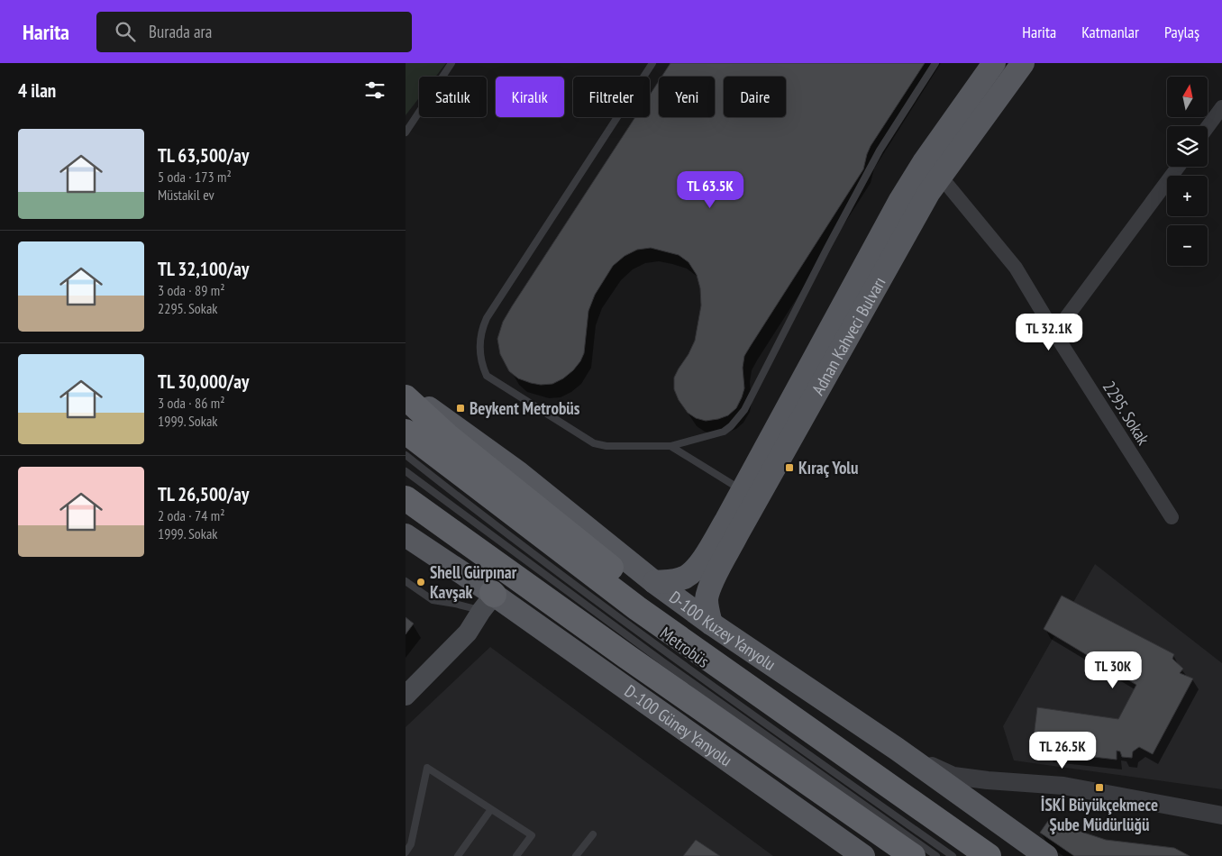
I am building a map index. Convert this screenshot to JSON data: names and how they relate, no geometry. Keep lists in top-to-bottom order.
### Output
{
  "streets": {
    "main road": ["Adnan Kahveci Bulvarı", "D-100 Kuzey Yanyolu", "D-100 Güney Yanyolu"],
    "street": ["2295. Sokak"],
    "lane": ["Metrobüs"]
  },
  "crossings": [
    ["Adnan Kahveci Bulvarı", "2295. Sokak"],
    ["Adnan Kahveci Bulvarı", "D-100 Kuzey Yanyolu"]
  ],
  "places": {
    "transit": ["Beykent Metrobüs", "Kıraç Yolu", "İSKİ Büyükçekmece Şube Müdürlüğü"],
    "other": ["Shell Gürpınar Kavşak"]
  },
  "north": "top",
  "page": {
    "header": "Harita",
    "search": "Burada ara",
    "nav": ["Harita", "Katmanlar", "Paylaş"],
    "heading": "4 ilan",
    "map_buttons": ["+", "−"],
    "chip": [
      "Satılık",
      "Kiralık",
      "Filtreler",
      "Yeni",
      "Daire"
    ],
    "list": [
      {
        "name": "TL 63,500/ay",
        "note": "5 oda · 173 m² · Müstakil ev"
      },
      {
        "name": "TL 32,100/ay",
        "note": "3 oda · 89 m² · 2295. Sokak"
      },
      {
        "name": "TL 30,000/ay",
        "note": "3 oda · 86 m² · 1999. Sokak"
      },
      {
        "name": "TL 26,500/ay",
        "note": "2 oda · 74 m² · 1999. Sokak"
      }
    ],
    "price": [
      "TL 63.5K",
      "TL 32.1K",
      "TL 30K",
      "TL 26.5K"
    ]
  }
}
